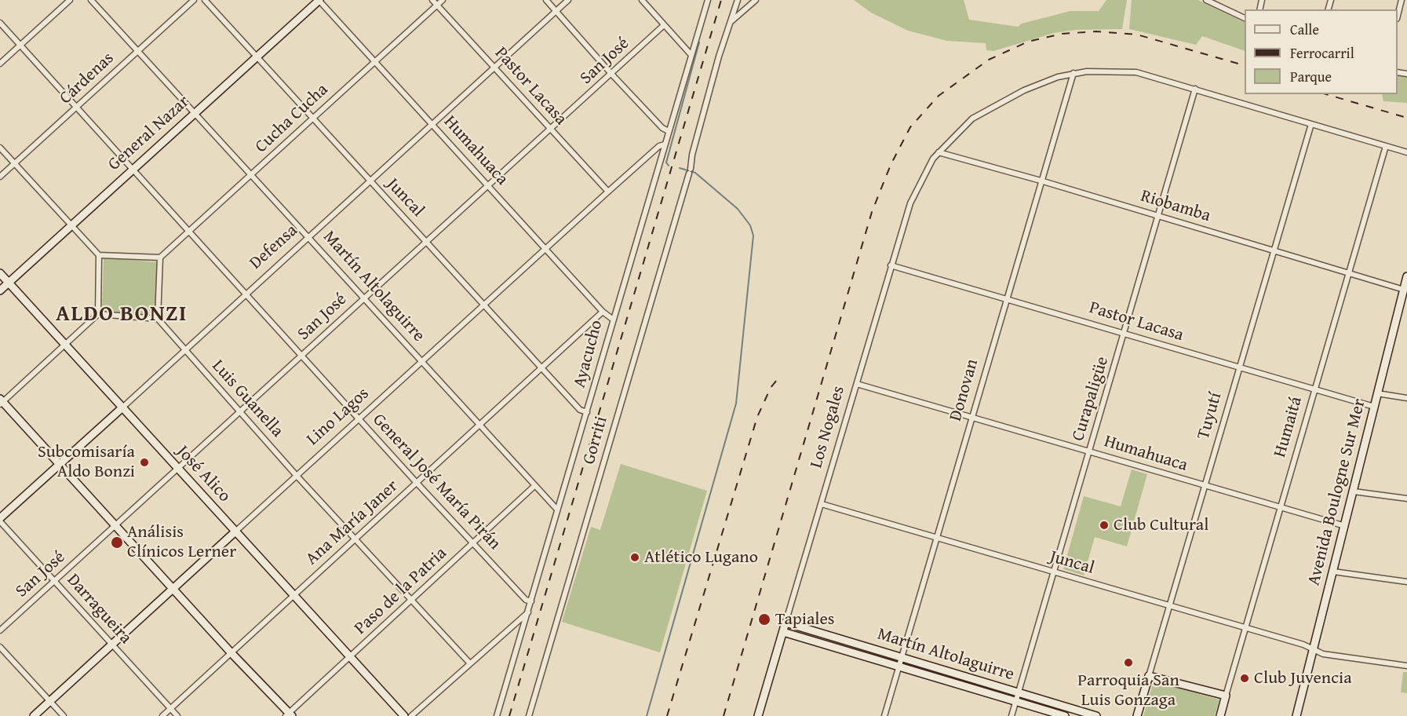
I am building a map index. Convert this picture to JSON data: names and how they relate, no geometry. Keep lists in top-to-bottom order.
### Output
{
  "streets": {
    "street": [
      "San José",
      "Cárdenas",
      "Pastor Lacasa",
      "Cucha Cucha",
      "General Nazar",
      "Humahuaca",
      "Juncal",
      "Riobamba",
      "Defensa",
      "Martín Altolaguirre",
      "Ayacucho",
      "Donovan",
      "Luis Guanella",
      "Curapaligüe",
      "Tuyutí",
      "Lino Lagos",
      "Los Nogales",
      "Humaitá",
      "Gorriti",
      "José Alico",
      "General José María Pirán",
      "Avenida Boulogne Sur Mer",
      "Ana María Janer",
      "Paso de la Patria",
      "Darragueira"
    ]
  },
  "crossings": [
    ["San José", "Pastor Lacasa"],
    ["San José", "Humahuaca"],
    ["San José", "Juncal"],
    ["San José", "Martín Altolaguirre"],
    ["San José", "Luis Guanella"],
    ["San José", "José Alico"],
    ["San José", "General José María Pirán"],
    ["San José", "Darragueira"],
    ["Cárdenas", "Martín Altolaguirre"],
    ["Cárdenas", "General José María Pirán"],
    ["Pastor Lacasa", "Cucha Cucha"],
    ["Pastor Lacasa", "Defensa"],
    ["Pastor Lacasa", "Donovan"],
    ["Pastor Lacasa", "Curapaligüe"],
    ["Pastor Lacasa", "Tuyutí"],
    ["Pastor Lacasa", "Lino Lagos"],
    ["Pastor Lacasa", "Los Nogales"],
    ["Pastor Lacasa", "Humaitá"],
    ["Pastor Lacasa", "Avenida Boulogne Sur Mer"],
    ["Cucha Cucha", "Humahuaca"],
    ["Cucha Cucha", "Juncal"],
    ["Cucha Cucha", "Martín Altolaguirre"],
    ["Cucha Cucha", "General José María Pirán"],
    ["General Nazar", "Humahuaca"],
    ["General Nazar", "Juncal"],
    ["General Nazar", "Martín Altolaguirre"],
    ["General Nazar", "José Alico"],
    ["General Nazar", "General José María Pirán"],
    ["Humahuaca", "Defensa"],
    ["Humahuaca", "Ayacucho"],
    ["Humahuaca", "Donovan"],
    ["Humahuaca", "Curapaligüe"],
    ["Humahuaca", "Tuyutí"],
    ["Humahuaca", "Lino Lagos"],
    ["Humahuaca", "Los Nogales"],
    ["Humahuaca", "Humaitá"],
    ["Humahuaca", "Avenida Boulogne Sur Mer"],
    ["Humahuaca", "Ana María Janer"],
    ["Juncal", "Defensa"],
    ["Juncal", "Ayacucho"],
    ["Juncal", "Donovan"],
    ["Juncal", "Curapaligüe"],
    ["Juncal", "Tuyutí"],
    ["Juncal", "Lino Lagos"],
    ["Juncal", "Los Nogales"],
    ["Juncal", "Humaitá"],
    ["Juncal", "Avenida Boulogne Sur Mer"],
    ["Juncal", "Ana María Janer"],
    ["Riobamba", "Donovan"],
    ["Riobamba", "Curapaligüe"],
    ["Riobamba", "Tuyutí"],
    ["Riobamba", "Los Nogales"],
    ["Riobamba", "Humaitá"],
    ["Riobamba", "Avenida Boulogne Sur Mer"],
    ["Defensa", "Martín Altolaguirre"],
    ["Defensa", "Luis Guanella"],
    ["Defensa", "José Alico"],
    ["Defensa", "General José María Pirán"],
    ["Defensa", "Darragueira"],
    ["Martín Altolaguirre", "Ayacucho"],
    ["Martín Altolaguirre", "Donovan"],
    ["Martín Altolaguirre", "Curapaligüe"],
    ["Martín Altolaguirre", "Lino Lagos"],
    ["Martín Altolaguirre", "Los Nogales"],
    ["Martín Altolaguirre", "Ana María Janer"],
    ["Martín Altolaguirre", "Paso de la Patria"],
    ["Ayacucho", "Lino Lagos"],
    ["Ayacucho", "General José María Pirán"],
    ["Donovan", "Los Nogales"],
    ["Luis Guanella", "Lino Lagos"],
    ["Luis Guanella", "Ana María Janer"],
    ["Luis Guanella", "Paso de la Patria"],
    ["Curapaligüe", "Los Nogales"],
    ["Tuyutí", "Los Nogales"],
    ["Lino Lagos", "José Alico"],
    ["Lino Lagos", "General José María Pirán"],
    ["Lino Lagos", "Darragueira"],
    ["Los Nogales", "Humaitá"],
    ["José Alico", "Ana María Janer"],
    ["José Alico", "Paso de la Patria"],
    ["General José María Pirán", "Ana María Janer"],
    ["General José María Pirán", "Paso de la Patria"],
    ["Ana María Janer", "Darragueira"]
  ],
  "districts": ["ALDO BONZI"],
  "places": [
    "Subcomisaría Aldo Bonzi",
    "Club Cultural",
    "Análisis Clínicos Lerner",
    "Atlético Lugano",
    "Tapiales",
    "Parroquia San Luis Gonzaga",
    "Club Juvencia"
  ],
  "legend": ["Calle", "Ferrocarril", "Parque"]
}
